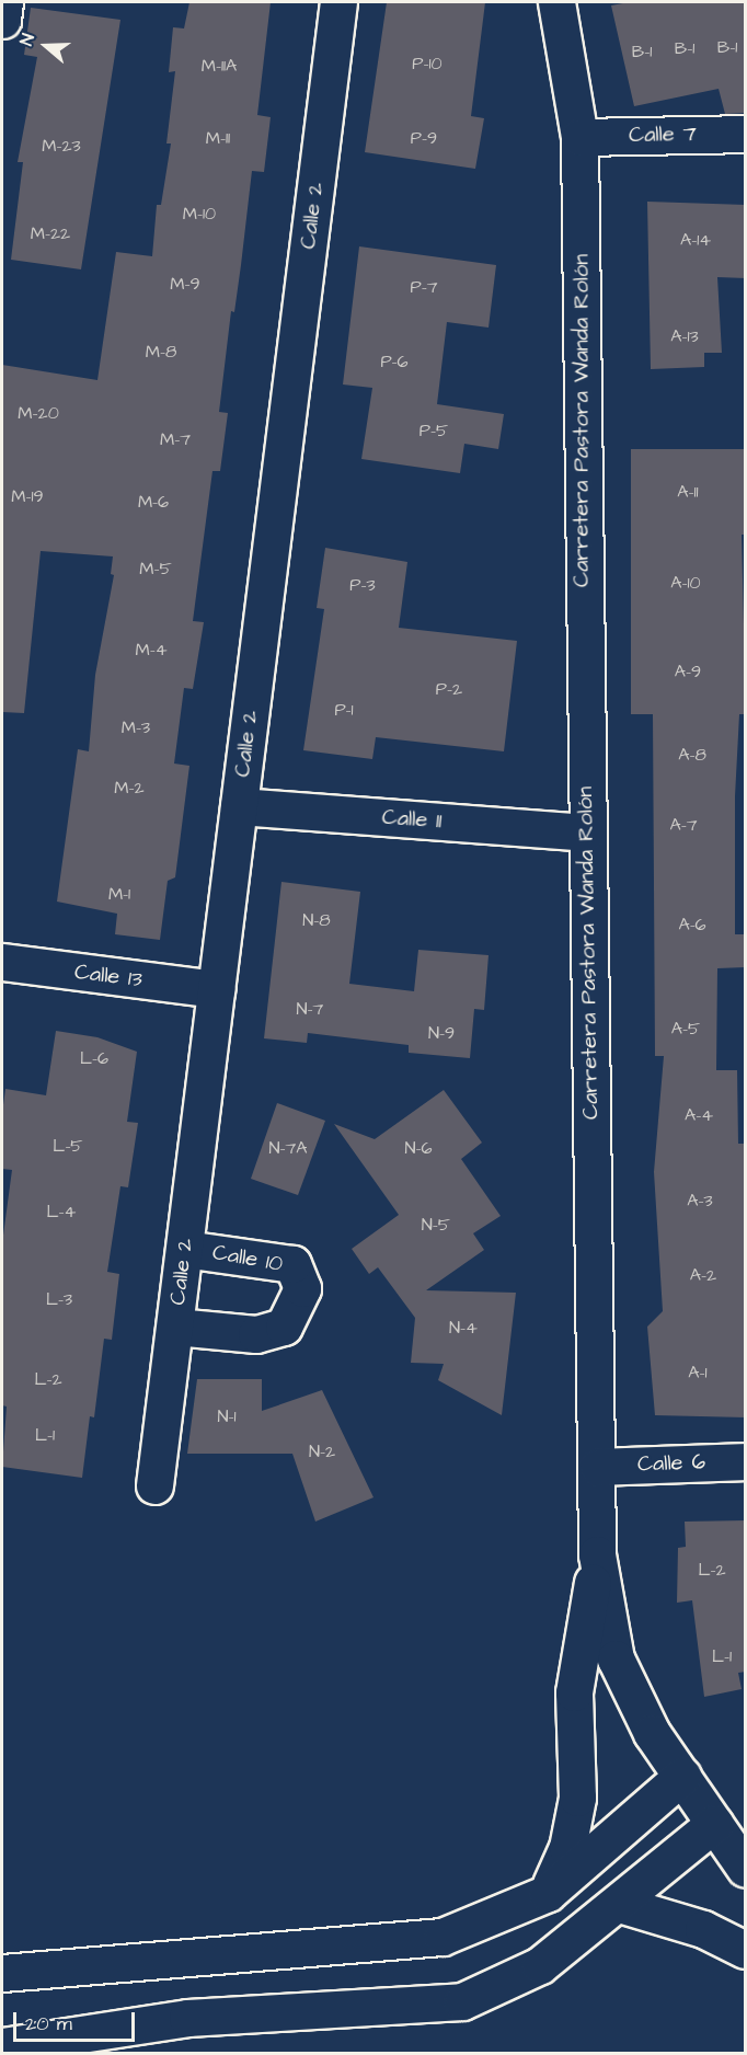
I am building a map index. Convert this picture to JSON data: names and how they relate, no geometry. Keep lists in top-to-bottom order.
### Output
{
  "streets": {
    "street": [
      "Calle 7",
      "Calle 2",
      "Carretera Pastora Wanda Rolón",
      "Calle 11",
      "Calle 13",
      "Calle 10",
      "Calle 6"
    ]
  },
  "crossings": [
    ["Calle 7", "Carretera Pastora Wanda Rolón"],
    ["Calle 2", "Calle 11"],
    ["Calle 2", "Calle 13"],
    ["Calle 2", "Calle 10"],
    ["Carretera Pastora Wanda Rolón", "Calle 11"],
    ["Carretera Pastora Wanda Rolón", "Calle 6"]
  ],
  "house_numbers": [
    "B-1",
    "B-1",
    "B-1",
    "P-10",
    "M-11A",
    "M-11",
    "P-9",
    "M-23",
    "M-10",
    "M-22",
    "A-14",
    "M-9",
    "P-7",
    "A-13",
    "M-8",
    "P-6",
    "M-20",
    "P-5",
    "M-7",
    "A-11",
    "M-19",
    "M-6",
    "M-5",
    "A-10",
    "P-3",
    "M-4",
    "A-9",
    "P-2",
    "P-1",
    "M-3",
    "A-8",
    "M-2",
    "A-7",
    "M-1",
    "N-8",
    "A-6",
    "N-7",
    "A-5",
    "N-9",
    "L-6",
    "A-4",
    "L-5",
    "N-7A",
    "N-6",
    "A-3",
    "L-4",
    "N-5",
    "A-2",
    "L-3",
    "N-4",
    "A-1",
    "L-2",
    "N-1",
    "L-1",
    "N-2",
    "L-2",
    "L-1"
  ],
  "scale_bar": "20 m",
  "north": "left"
}
